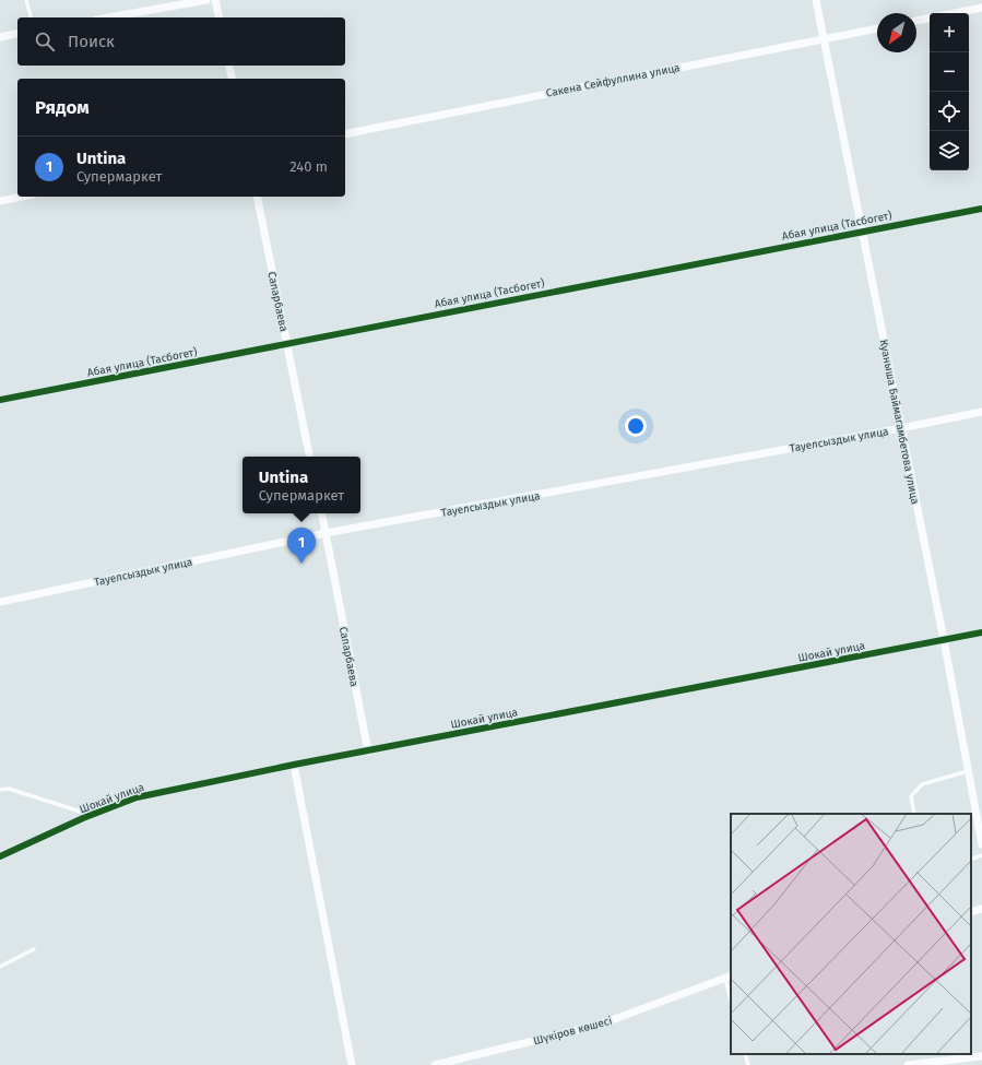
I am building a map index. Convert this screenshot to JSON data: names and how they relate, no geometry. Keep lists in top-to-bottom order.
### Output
{
  "streets": {
    "street": [
      "Сакена Сейфуллина улица",
      "Абая улица (Тасбогет)",
      "Сапарбаева",
      "Куаныша Баймагамбетова улица",
      "Тауелсыздык улица",
      "Шокай улица",
      "Шүкіров көшесі"
    ]
  },
  "crossings": [
    ["Сакена Сейфуллина улица", "Куаныша Баймагамбетова улица"],
    ["Абая улица (Тасбогет)", "Сапарбаева"],
    ["Абая улица (Тасбогет)", "Куаныша Баймагамбетова улица"],
    ["Сапарбаева", "Тауелсыздык улица"],
    ["Сапарбаева", "Шокай улица"],
    ["Куаныша Баймагамбетова улица", "Тауелсыздык улица"],
    ["Куаныша Баймагамбетова улица", "Шокай улица"]
  ],
  "north": "bottom left",
  "page": {
    "map_buttons": ["+", "−"],
    "search": "Поиск",
    "heading": "Рядом",
    "list": [
      {
        "mark": "1",
        "name": "Untina",
        "note": "Супермаркет",
        "value": "240 m"
      }
    ],
    "popup": ["Untina", "Супермаркет"],
    "pins": "1"
  }
}
